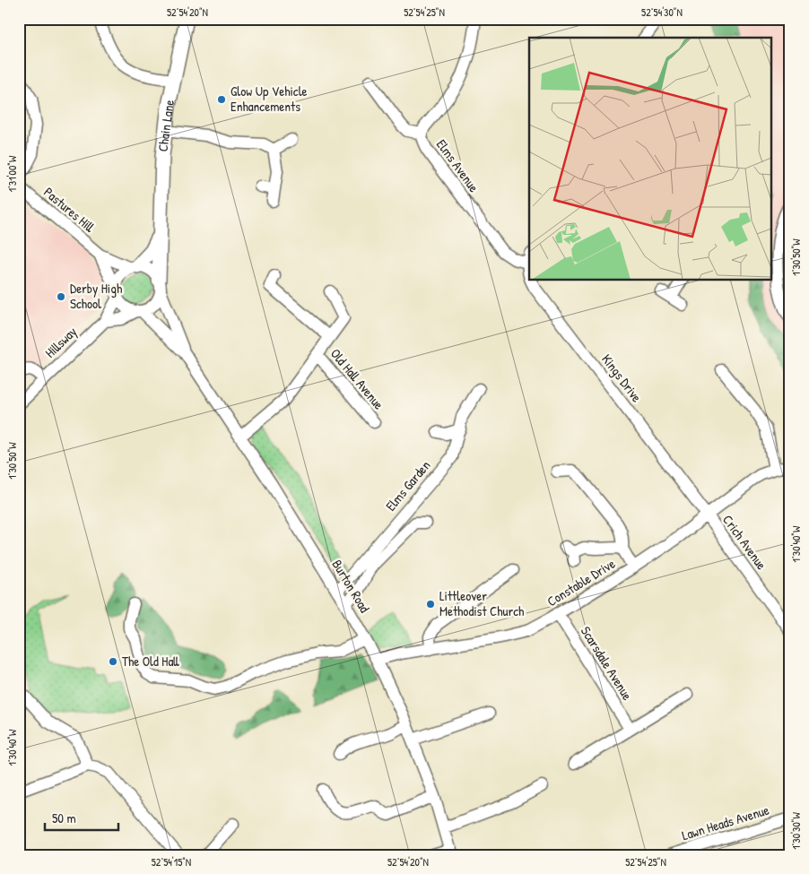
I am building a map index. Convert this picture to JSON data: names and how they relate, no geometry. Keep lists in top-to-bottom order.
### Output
{
  "streets": {
    "main road": ["Chain Lane"],
    "street": [
      "Elms Avenue",
      "Pastures Hill",
      "Hillsway",
      "Kings Drive",
      "Old Hall Avenue",
      "Elms Garden",
      "Crich Avenue",
      "Constable Drive",
      "Burton Road",
      "Scarsdale Avenue",
      "Lawn Heads Avenue"
    ]
  },
  "crossings": [
    ["Chain Lane", "Pastures Hill"],
    ["Chain Lane", "Hillsway"],
    ["Chain Lane", "Burton Road"],
    ["Elms Avenue", "Kings Drive"],
    ["Pastures Hill", "Hillsway"],
    ["Pastures Hill", "Burton Road"],
    ["Hillsway", "Burton Road"],
    ["Kings Drive", "Crich Avenue"],
    ["Kings Drive", "Constable Drive"],
    ["Old Hall Avenue", "Burton Road"],
    ["Elms Garden", "Burton Road"],
    ["Crich Avenue", "Constable Drive"],
    ["Constable Drive", "Burton Road"],
    ["Constable Drive", "Scarsdale Avenue"]
  ],
  "places": [
    "Glow Up Vehicle Enhancements",
    "Derby High School",
    "Littleover Methodist Church",
    "The Old Hall"
  ],
  "scale_bar": "50 m",
  "coordinates": [
    "52°54'20\"N",
    "52°54'25\"N",
    "52°54'30\"N",
    "1°31'00\"W",
    "1°30'50\"W",
    "1°30'40\"W",
    "1°30'30\"W",
    "52°54'15\"N"
  ]
}
